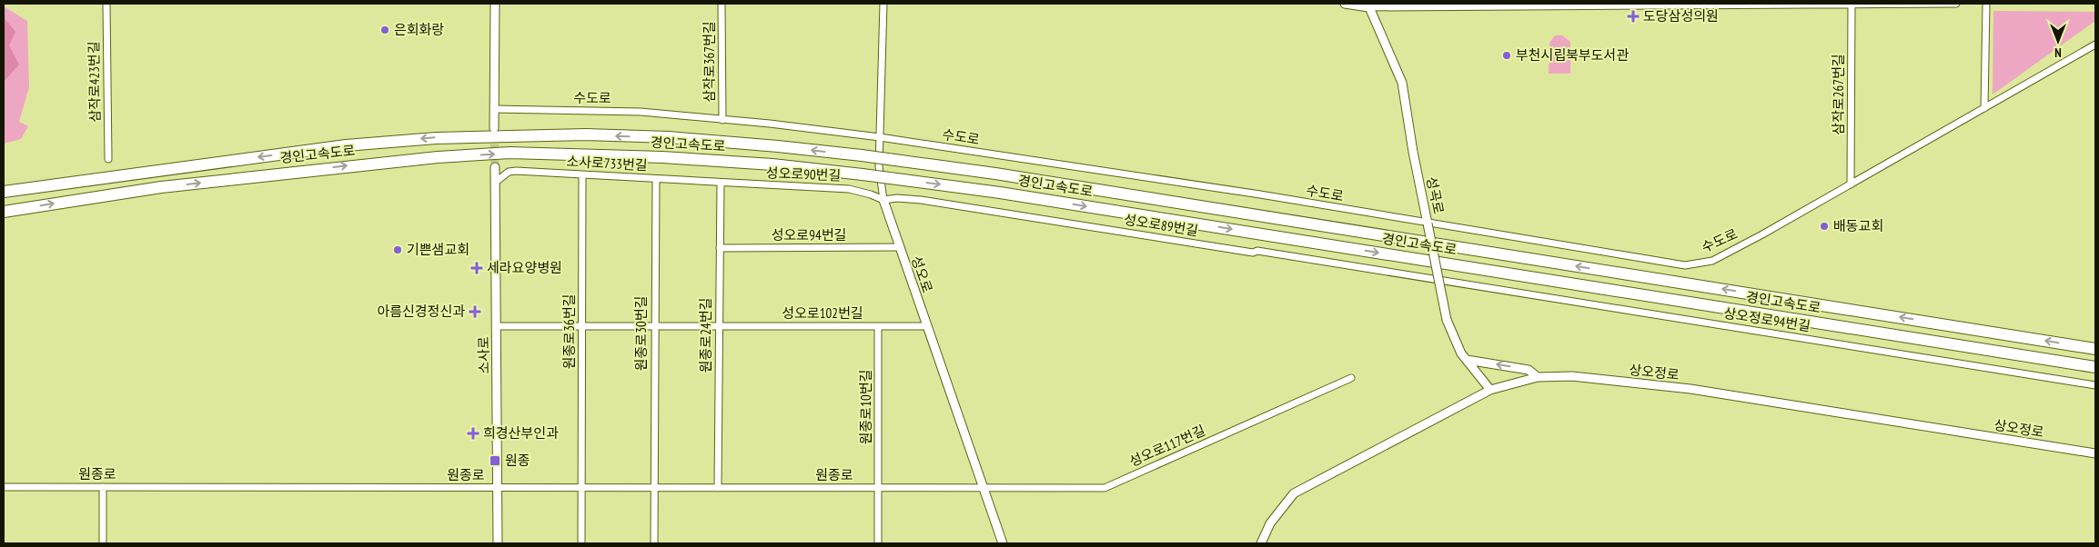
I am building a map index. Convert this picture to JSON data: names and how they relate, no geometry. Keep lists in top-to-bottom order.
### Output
{
  "streets": {
    "highway": ["경인고속도로"],
    "street": [
      "삼작로367번길",
      "삼작로423번길",
      "삼작로267번길",
      "수도로",
      "소사로733번길",
      "성오로90번길",
      "성곡로",
      "성오로89번길",
      "성오로94번길",
      "성오로",
      "성오로102번길",
      "상오정로94번길",
      "원종로36번길",
      "원종로30번길",
      "원종로24번길",
      "소사로",
      "상오정로",
      "원종로10번길",
      "성오로117번길",
      "원종로"
    ]
  },
  "crossings": [
    ["삼작로367번길", "수도로"],
    ["삼작로267번길", "수도로"],
    ["수도로", "성곡로"],
    ["수도로", "성오로"],
    ["소사로733번길", "성오로90번길"],
    ["소사로733번길", "원종로36번길"],
    ["소사로733번길", "원종로30번길"],
    ["소사로733번길", "원종로24번길"],
    ["소사로733번길", "소사로"],
    ["성오로90번길", "성오로89번길"],
    ["성오로90번길", "성오로"],
    ["성오로90번길", "원종로24번길"],
    ["성곡로", "상오정로"],
    ["성오로89번길", "성오로"],
    ["성오로89번길", "상오정로94번길"],
    ["성오로94번길", "성오로"],
    ["성오로94번길", "원종로24번길"],
    ["성오로", "성오로102번길"],
    ["성오로", "성오로117번길"],
    ["성오로", "원종로"],
    ["성오로102번길", "원종로36번길"],
    ["성오로102번길", "원종로30번길"],
    ["성오로102번길", "원종로24번길"],
    ["성오로102번길", "소사로"],
    ["성오로102번길", "원종로10번길"],
    ["원종로36번길", "원종로"],
    ["원종로30번길", "원종로"],
    ["원종로24번길", "원종로"],
    ["소사로", "원종로"],
    ["원종로10번길", "원종로"],
    ["성오로117번길", "원종로"]
  ],
  "places": {
    "health": [
      "도당삼성의원",
      "세라요양병원",
      "아름신경정신과",
      "희경산부인과"
    ],
    "other": [
      "은회화랑",
      "부천시립북부도서관",
      "배동교회",
      "기쁜샘교회"
    ],
    "transit": ["원종"]
  },
  "north": "bottom"
}
